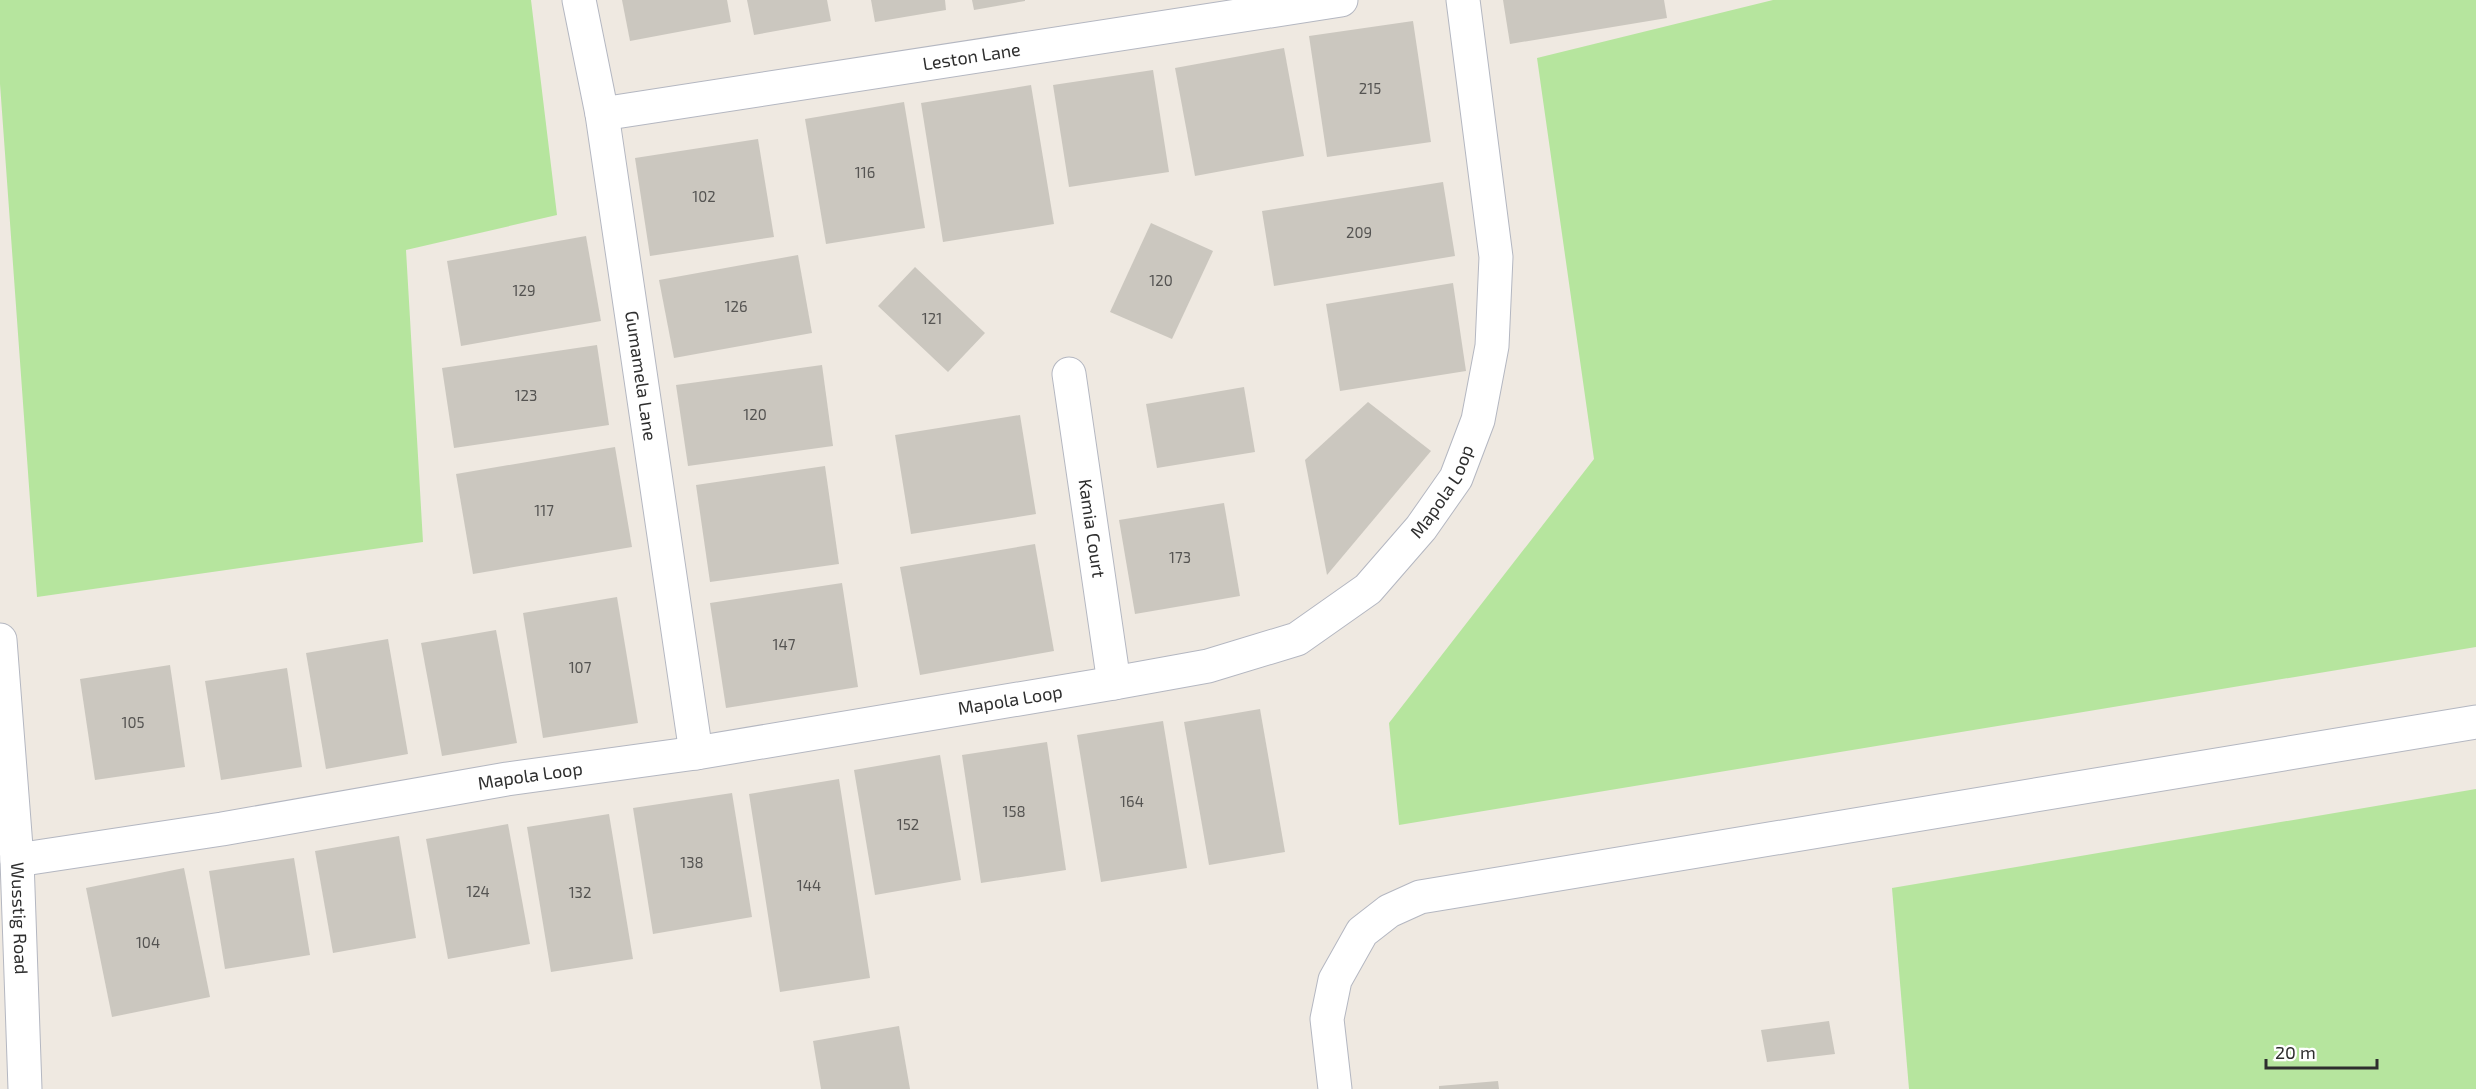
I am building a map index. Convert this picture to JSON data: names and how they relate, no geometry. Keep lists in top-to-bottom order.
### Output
{
  "streets": {
    "street": [
      "Leston Lane",
      "Gumamela Lane",
      "Mapola Loop",
      "Kamia Court",
      "Wusstig Road"
    ]
  },
  "crossings": [
    ["Leston Lane", "Gumamela Lane"],
    ["Gumamela Lane", "Mapola Loop"],
    ["Mapola Loop", "Kamia Court"],
    ["Mapola Loop", "Wusstig Road"]
  ],
  "house_numbers": [
    "215",
    "116",
    "102",
    "209",
    "120",
    "129",
    "126",
    "121",
    "123",
    "120",
    "117",
    "173",
    "147",
    "107",
    "105",
    "164",
    "158",
    "152",
    "138",
    "144",
    "124",
    "132",
    "104"
  ],
  "scale_bar": "20 m"
}
